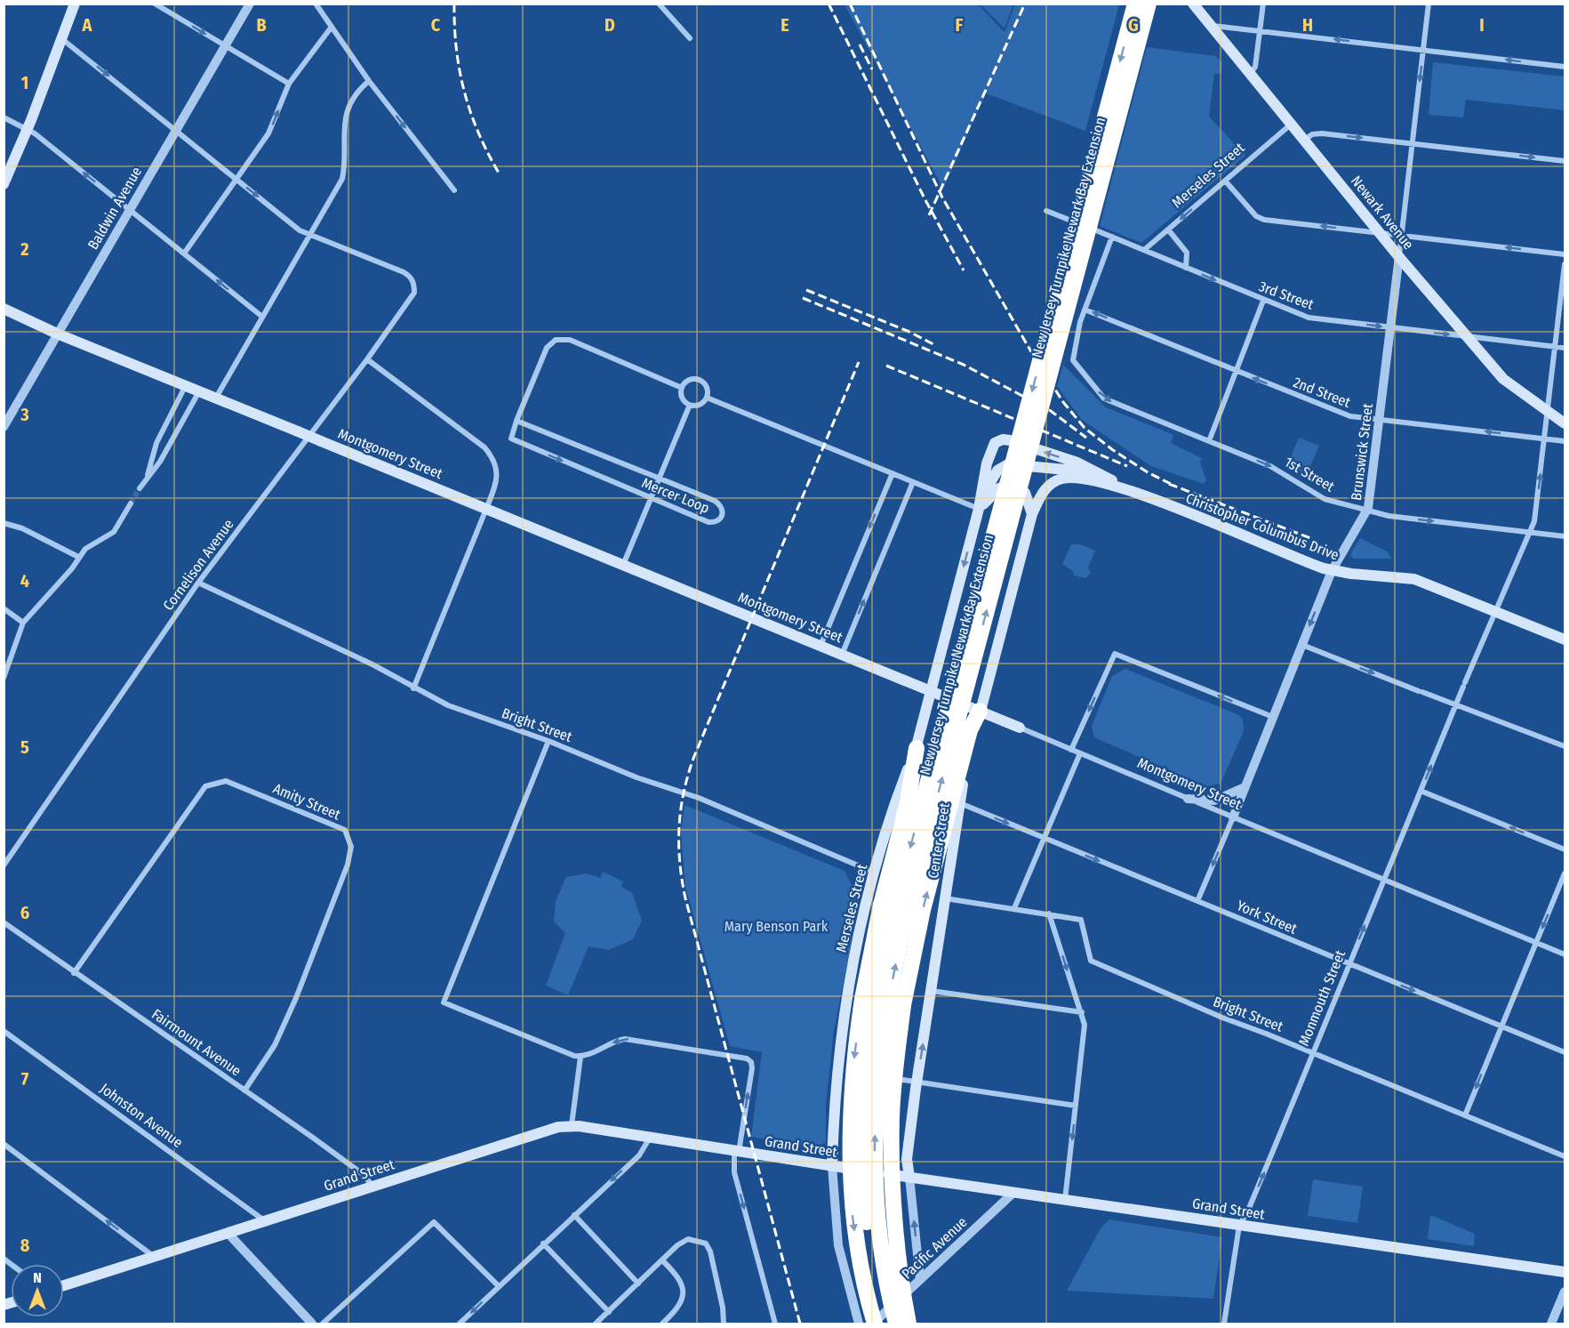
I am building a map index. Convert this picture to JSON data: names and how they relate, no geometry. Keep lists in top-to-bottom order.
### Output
{
  "streets": {
    "highway": ["New Jersey Turnpike Newark Bay Extension"],
    "main road": [
      "Merseles Street",
      "Newark Avenue",
      "Montgomery Street",
      "Christopher Columbus Drive",
      "Center Street",
      "Grand Street"
    ],
    "street": [
      "Baldwin Avenue",
      "3rd Street",
      "2nd Street",
      "Brunswick Street",
      "1st Street",
      "Mercer Loop",
      "Cornelison Avenue",
      "Bright Street",
      "Amity Street",
      "York Street",
      "Monmouth Street",
      "Fairmount Avenue",
      "Johnston Avenue",
      "Pacific Avenue"
    ]
  },
  "crossings": [
    ["Merseles Street", "Newark Avenue"],
    ["Merseles Street", "3rd Street"],
    ["Merseles Street", "Montgomery Street"],
    ["Merseles Street", "Christopher Columbus Drive"],
    ["Merseles Street", "Bright Street"],
    ["Merseles Street", "Grand Street"],
    ["Baldwin Avenue", "Montgomery Street"],
    ["Newark Avenue", "3rd Street"],
    ["Newark Avenue", "Brunswick Street"],
    ["Newark Avenue", "Monmouth Street"],
    ["3rd Street", "Brunswick Street"],
    ["3rd Street", "Monmouth Street"],
    ["2nd Street", "Brunswick Street"],
    ["2nd Street", "1st Street"],
    ["2nd Street", "Monmouth Street"],
    ["Brunswick Street", "Montgomery Street"],
    ["Brunswick Street", "1st Street"],
    ["Brunswick Street", "Christopher Columbus Drive"],
    ["Brunswick Street", "York Street"],
    ["Montgomery Street", "Center Street"],
    ["Montgomery Street", "Monmouth Street"],
    ["1st Street", "Monmouth Street"],
    ["Christopher Columbus Drive", "Center Street"],
    ["Christopher Columbus Drive", "Monmouth Street"],
    ["Cornelison Avenue", "Bright Street"],
    ["Bright Street", "Center Street"],
    ["Bright Street", "Monmouth Street"],
    ["Amity Street", "Fairmount Avenue"],
    ["Center Street", "York Street"],
    ["Center Street", "Grand Street"],
    ["York Street", "Monmouth Street"],
    ["Monmouth Street", "Grand Street"],
    ["Fairmount Avenue", "Grand Street"],
    ["Johnston Avenue", "Grand Street"],
    ["Grand Street", "Pacific Avenue"]
  ],
  "one_way": [
    "3rd Street",
    "2nd Street",
    "1st Street",
    "York Street",
    "Monmouth Street"
  ],
  "parks": ["Mary Benson Park"],
  "north": "top",
  "grid": {
    "columns": [
      "A",
      "B",
      "C",
      "D",
      "E",
      "F",
      "G",
      "H",
      "I"
    ],
    "rows": [
      "1",
      "2",
      "3",
      "4",
      "5",
      "6",
      "7",
      "8"
    ]
  }
}
